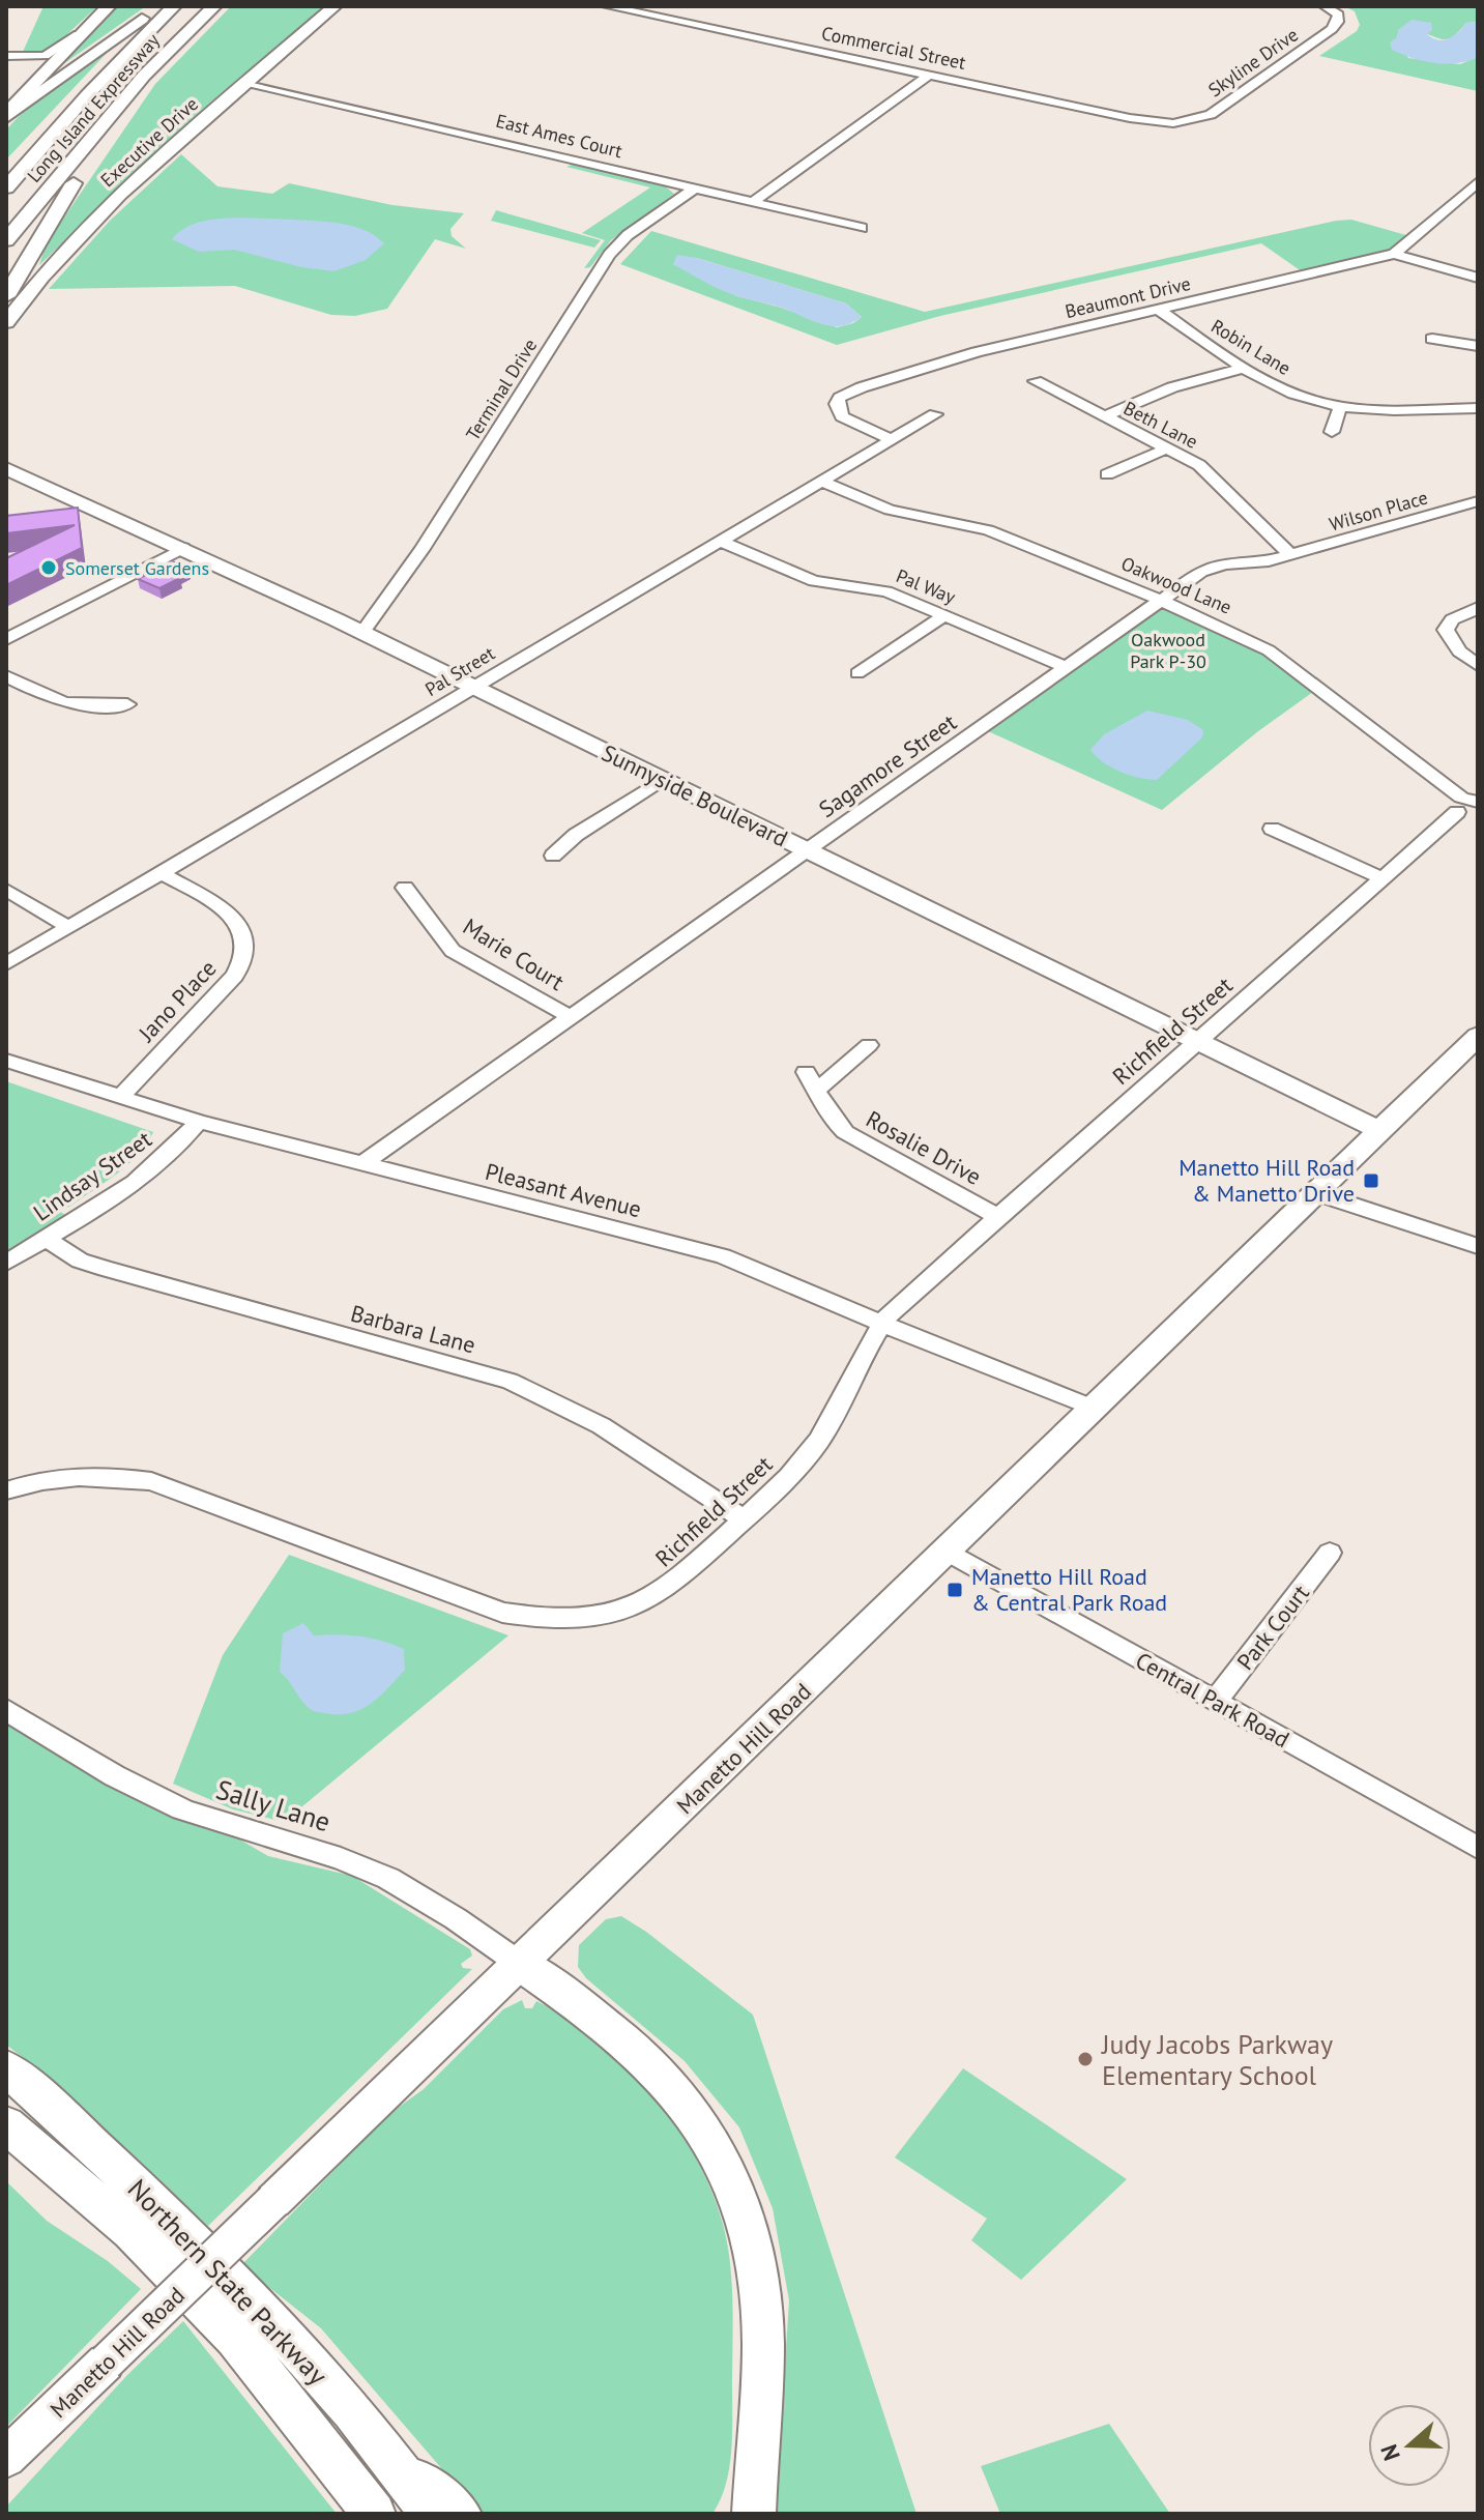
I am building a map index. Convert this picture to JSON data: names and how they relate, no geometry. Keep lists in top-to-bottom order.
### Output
{
  "streets": {
    "highway": ["Long Island Expressway", "Northern State Parkway"],
    "main road": ["Executive Drive", "Sunnyside Boulevard", "Manetto Hill Road"],
    "street": [
      "Commercial Street",
      "Skyline Drive",
      "East Ames Court",
      "Beaumont Drive",
      "Robin Lane",
      "Terminal Drive",
      "Beth Lane",
      "Wilson Place",
      "Oakwood Lane",
      "Pal Way",
      "Pal Street",
      "Sagamore Street",
      "Marie Court",
      "Jano Place",
      "Richfield Street",
      "Rosalie Drive",
      "Lindsay Street",
      "Pleasant Avenue",
      "Barbara Lane",
      "Park Court",
      "Central Park Road",
      "Sally Lane"
    ]
  },
  "crossings": [
    ["Commercial Street", "Skyline Drive"],
    ["East Ames Court", "Executive Drive"],
    ["East Ames Court", "Terminal Drive"],
    ["Beaumont Drive", "Robin Lane"],
    ["Beaumont Drive", "Pal Street"],
    ["Terminal Drive", "Sunnyside Boulevard"],
    ["Beth Lane", "Wilson Place"],
    ["Beth Lane", "Sagamore Street"],
    ["Wilson Place", "Sagamore Street"],
    ["Oakwood Lane", "Pal Street"],
    ["Oakwood Lane", "Sagamore Street"],
    ["Pal Way", "Pal Street"],
    ["Pal Way", "Sagamore Street"],
    ["Pal Street", "Sunnyside Boulevard"],
    ["Pal Street", "Jano Place"],
    ["Sagamore Street", "Sunnyside Boulevard"],
    ["Sagamore Street", "Marie Court"],
    ["Sagamore Street", "Pleasant Avenue"],
    ["Sunnyside Boulevard", "Richfield Street"],
    ["Sunnyside Boulevard", "Manetto Hill Road"],
    ["Jano Place", "Pleasant Avenue"],
    ["Richfield Street", "Rosalie Drive"],
    ["Richfield Street", "Pleasant Avenue"],
    ["Richfield Street", "Barbara Lane"],
    ["Lindsay Street", "Pleasant Avenue"],
    ["Lindsay Street", "Barbara Lane"],
    ["Pleasant Avenue", "Manetto Hill Road"],
    ["Park Court", "Central Park Road"],
    ["Central Park Road", "Manetto Hill Road"],
    ["Manetto Hill Road", "Sally Lane"]
  ],
  "parks": ["Oakwood Park P-30"],
  "places": {
    "other": ["Somerset Gardens", "Judy Jacobs Parkway Elementary School"],
    "transit": ["Manetto Hill Road & Manetto Drive", "Manetto Hill Road & Central Park Road"]
  },
  "north": "left"
}
